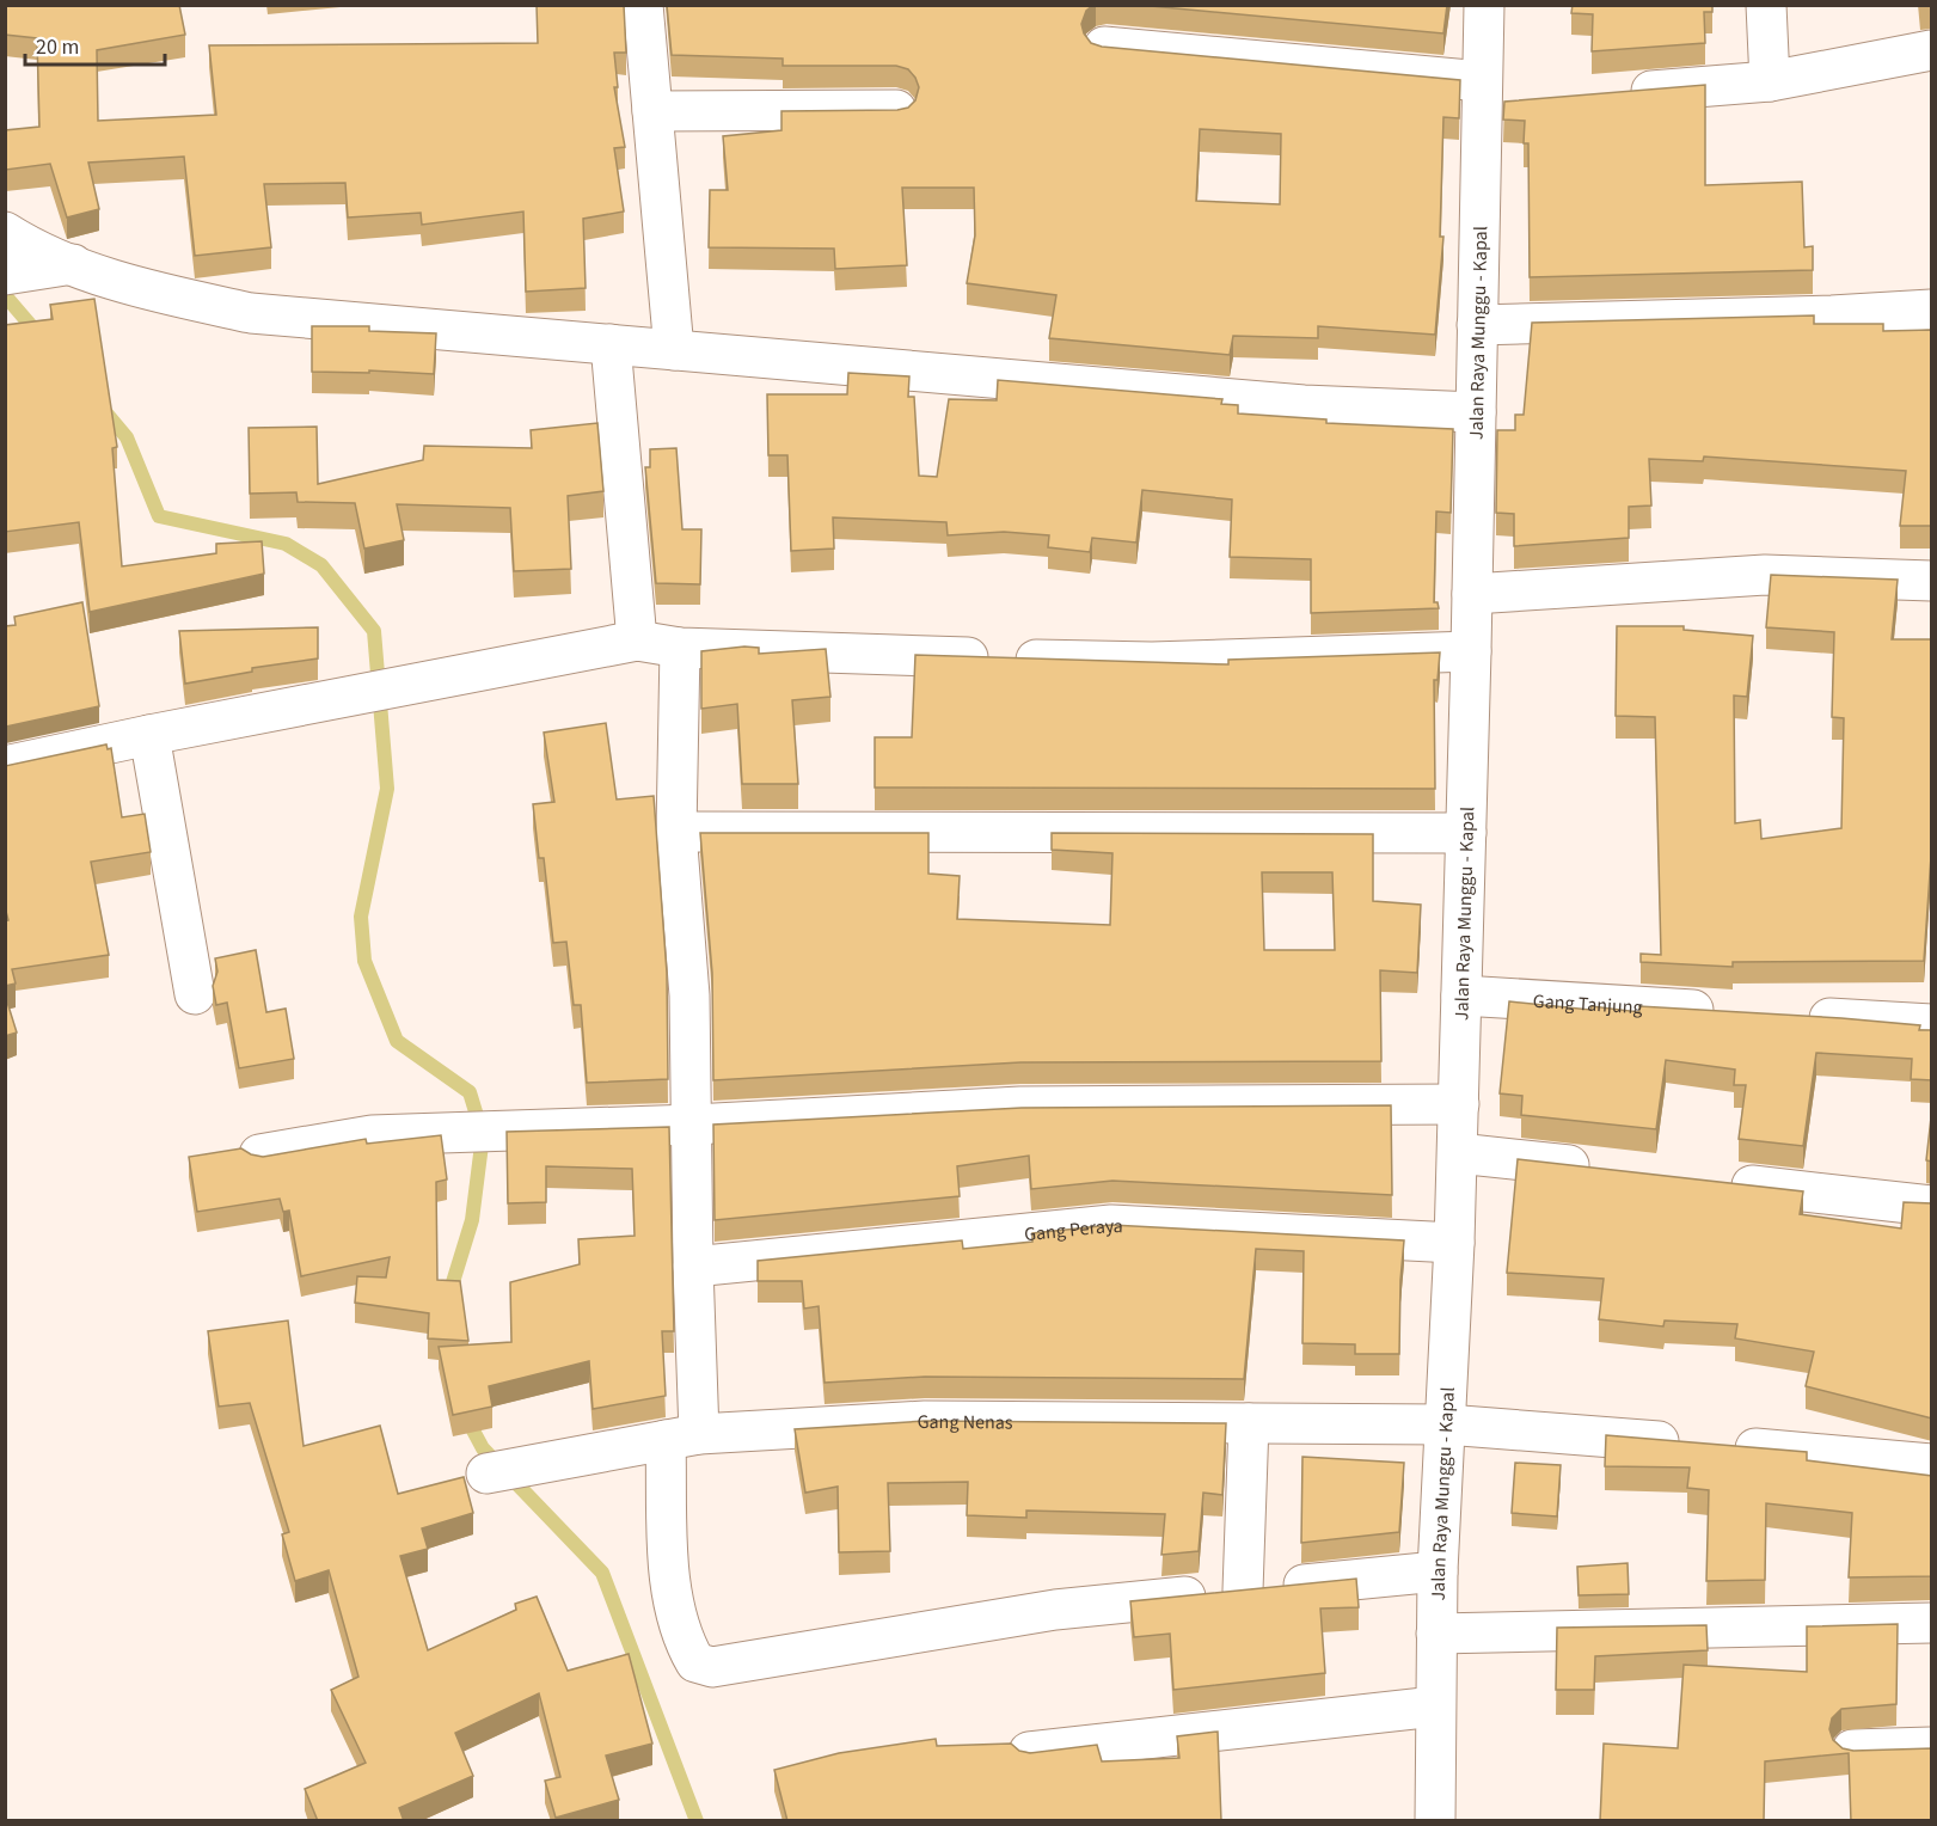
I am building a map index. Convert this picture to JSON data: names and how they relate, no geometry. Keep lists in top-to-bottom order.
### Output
{
  "streets": {
    "street": [
      "Jalan Raya Munggu - Kapal",
      "Gang Tanjung",
      "Gang Peraya",
      "Gang Nenas"
    ]
  },
  "crossings": [
    ["Jalan Raya Munggu - Kapal", "Gang Tanjung"],
    ["Jalan Raya Munggu - Kapal", "Gang Peraya"],
    ["Jalan Raya Munggu - Kapal", "Gang Nenas"]
  ],
  "scale_bar": "20 m"
}
